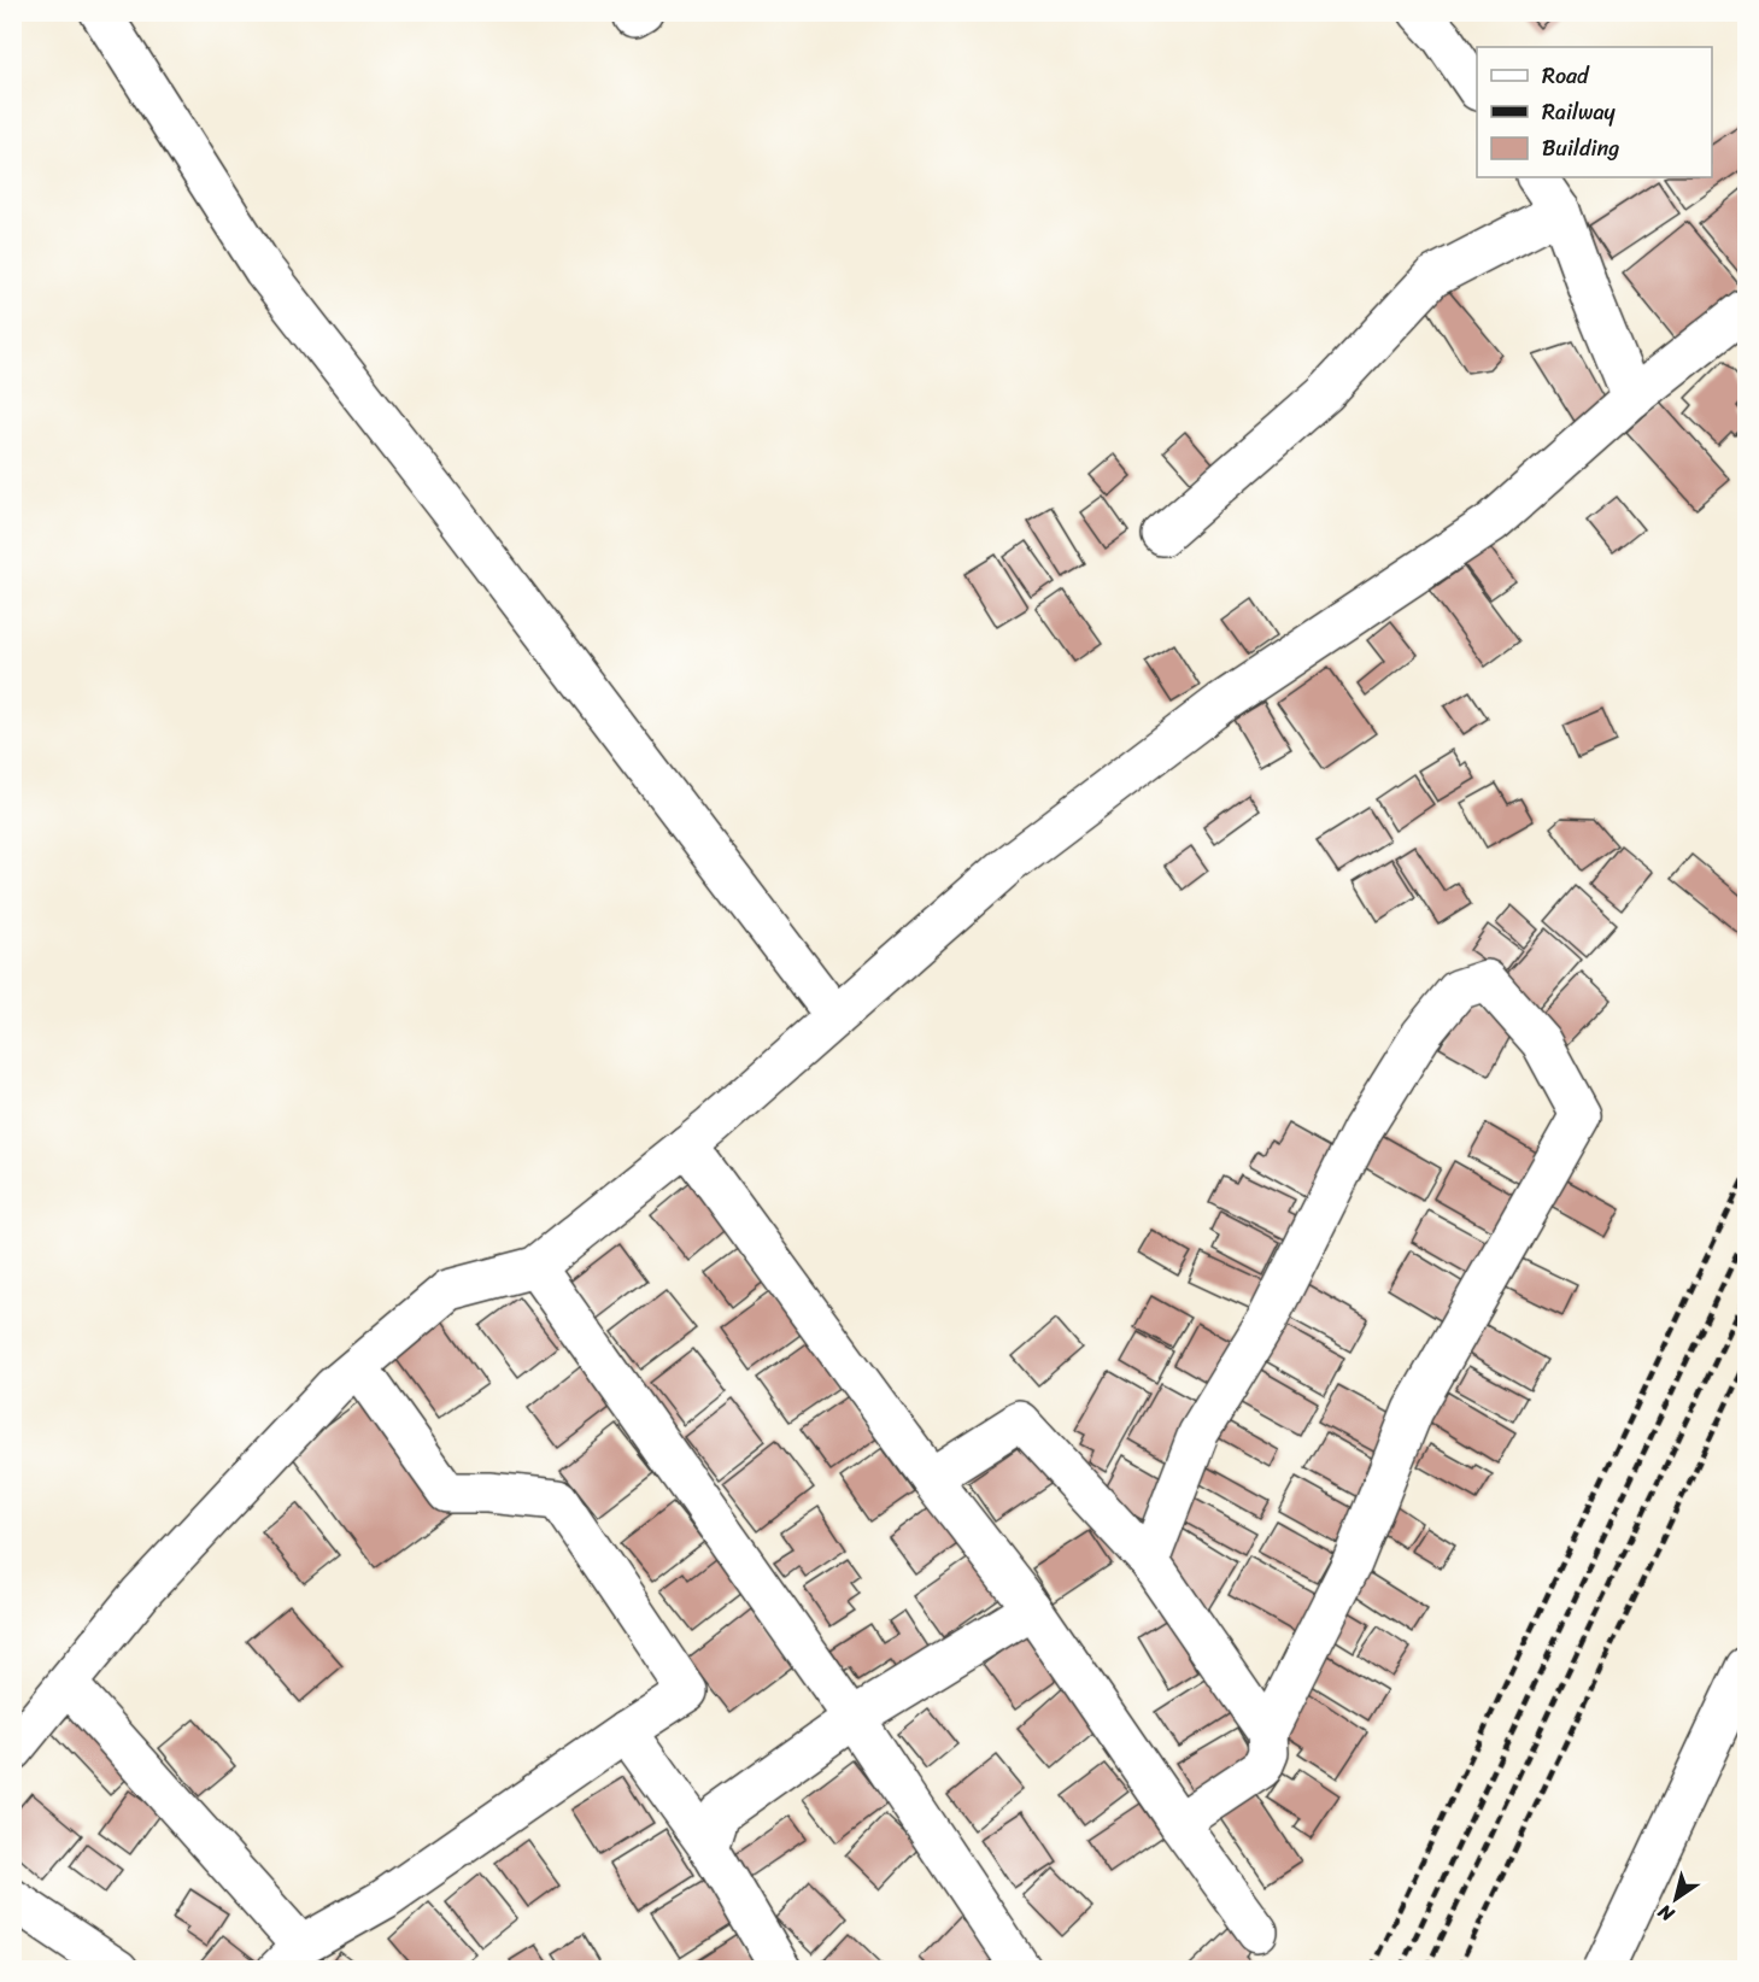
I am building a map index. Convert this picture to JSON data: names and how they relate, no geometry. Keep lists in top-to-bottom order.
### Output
{
  "legend": ["Road", "Railway", "Building"],
  "north": "bottom left"
}
